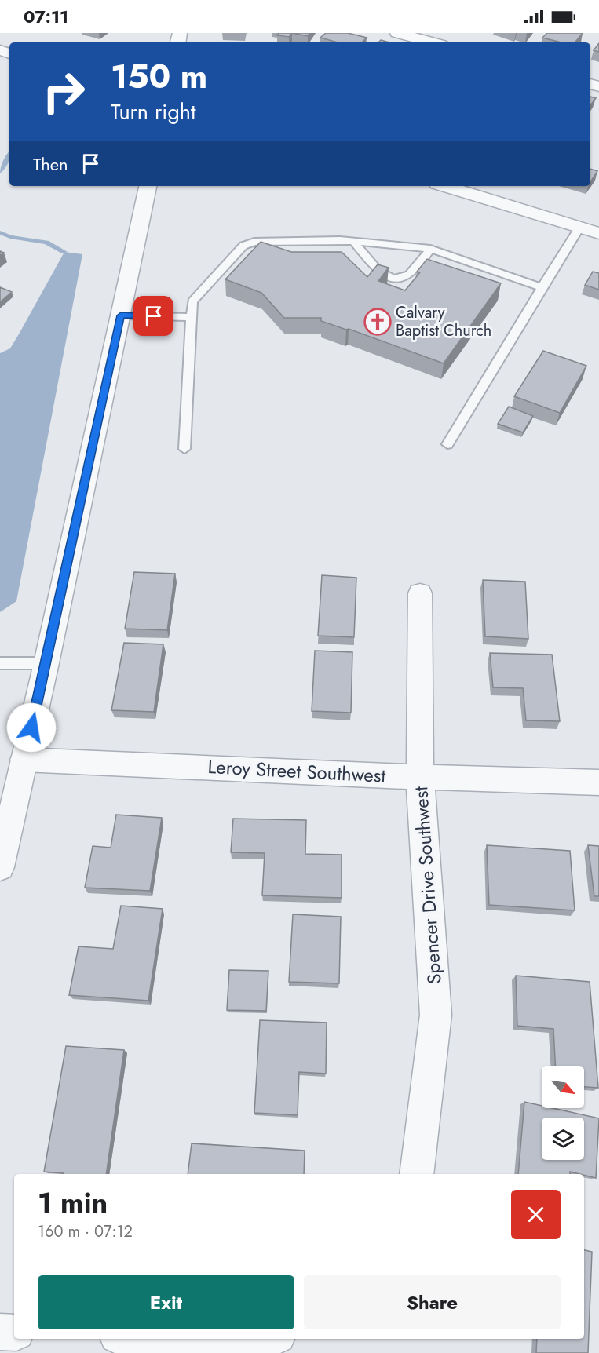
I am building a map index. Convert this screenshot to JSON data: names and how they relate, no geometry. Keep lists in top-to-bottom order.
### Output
{
  "streets": {
    "street": ["Leroy Street Southwest", "Spencer Drive Southwest"]
  },
  "crossings": [
    ["Leroy Street Southwest", "Spencer Drive Southwest"]
  ],
  "places": {
    "church": ["Calvary Baptist Church"]
  },
  "north": "bottom right",
  "page": {
    "status": "07:11",
    "turn": ["150 m", "Turn right"],
    "then": "Then",
    "heading": ["1 min", "160 m · 07:12"],
    "buttons": ["Exit", "Share"]
  }
}
